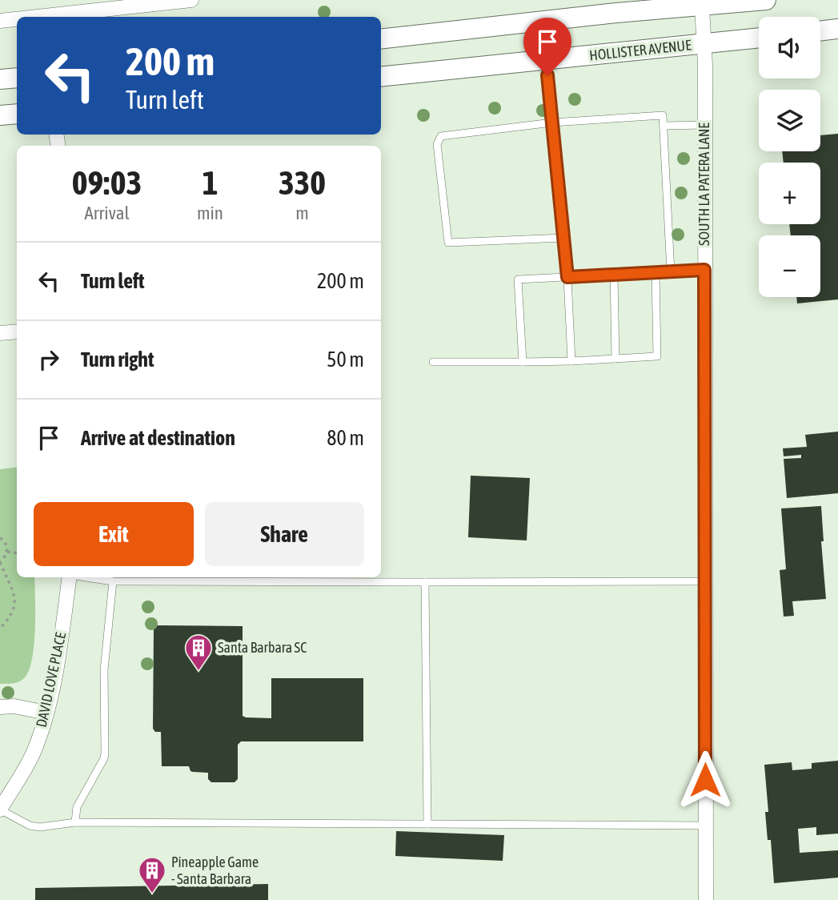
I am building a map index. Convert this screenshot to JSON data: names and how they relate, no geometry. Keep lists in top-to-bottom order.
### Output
{
  "streets": {
    "main road": ["HOLLISTER AVENUE"],
    "street": ["SOUTH LA PATERA LANE", "DAVID LOVE PLACE"]
  },
  "crossings": [
    ["HOLLISTER AVENUE", "SOUTH LA PATERA LANE"]
  ],
  "places": {
    "building": ["Santa Barbara SC", "Pineapple Game - Santa Barbara"]
  },
  "page": {
    "map_buttons": ["+", "−"],
    "turn": ["200 m", "Turn left"],
    "eta": [
      "09:03",
      "Arrival",
      "1",
      "min",
      "330",
      "m"
    ],
    "list": [
      {
        "name": "Turn left",
        "value": "200 m"
      },
      {
        "name": "Turn right",
        "value": "50 m"
      },
      {
        "name": "Arrive at destination",
        "value": "80 m"
      }
    ],
    "buttons": ["Exit", "Share"]
  }
}
